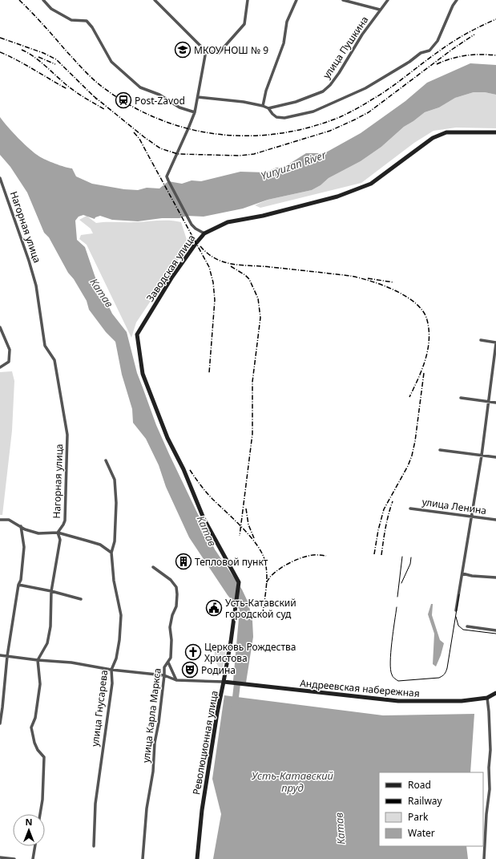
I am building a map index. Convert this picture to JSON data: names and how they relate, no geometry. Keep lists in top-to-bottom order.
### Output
{
  "streets": {
    "street": [
      "улица Пушкина",
      "Нагорная улица",
      "Заводская улица",
      "улица Ленина",
      "Андреевская набережная",
      "улица Гнусарева",
      "улица Карла Маркса",
      "Революционная улица"
    ]
  },
  "crossings": [
    ["Заводская улица", "Революционная улица"],
    ["Андреевская набережная", "Революционная улица"]
  ],
  "water": ["Yuryuzan River", "Катав", "Усть-Катавский пруд"],
  "places": {
    "school or university": ["МКОУ НОШ № 9"],
    "station": ["Post-Zavod"],
    "building": ["Тепловой пункт"],
    "public building": ["Усть-Катавский городской суд"],
    "church": ["Церковь Рождества Христова"],
    "theatre": ["Родина"]
  },
  "legend": [
    "Road",
    "Railway",
    "Park",
    "Water"
  ],
  "north": "top"
}
